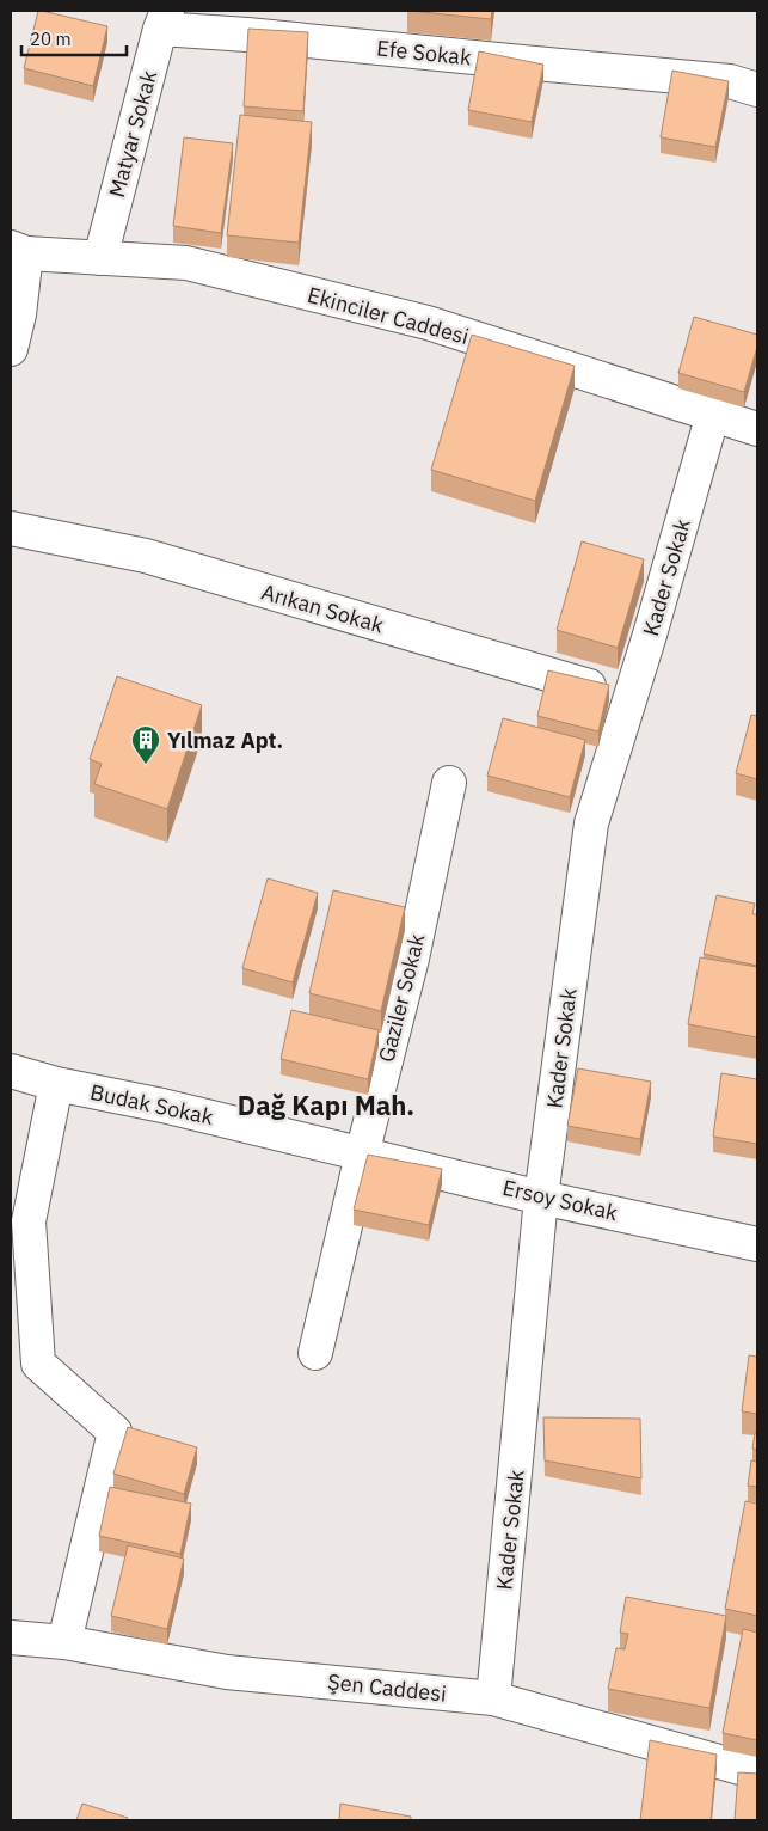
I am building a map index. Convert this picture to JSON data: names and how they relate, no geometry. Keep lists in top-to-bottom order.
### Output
{
  "streets": {
    "street": [
      "Efe Sokak",
      "Matyar Sokak",
      "Ekinciler Caddesi",
      "Kader Sokak",
      "Arıkan Sokak",
      "Gaziler Sokak",
      "Budak Sokak",
      "Ersoy Sokak",
      "Şen Caddesi"
    ]
  },
  "crossings": [
    ["Efe Sokak", "Matyar Sokak"],
    ["Matyar Sokak", "Ekinciler Caddesi"],
    ["Ekinciler Caddesi", "Kader Sokak"],
    ["Kader Sokak", "Arıkan Sokak"],
    ["Kader Sokak", "Ersoy Sokak"],
    ["Kader Sokak", "Şen Caddesi"],
    ["Gaziler Sokak", "Budak Sokak"],
    ["Gaziler Sokak", "Ersoy Sokak"],
    ["Budak Sokak", "Ersoy Sokak"]
  ],
  "districts": ["Dağ Kapı Mah."],
  "places": {
    "building": ["Yılmaz Apt."]
  },
  "scale_bar": "20 m"
}
